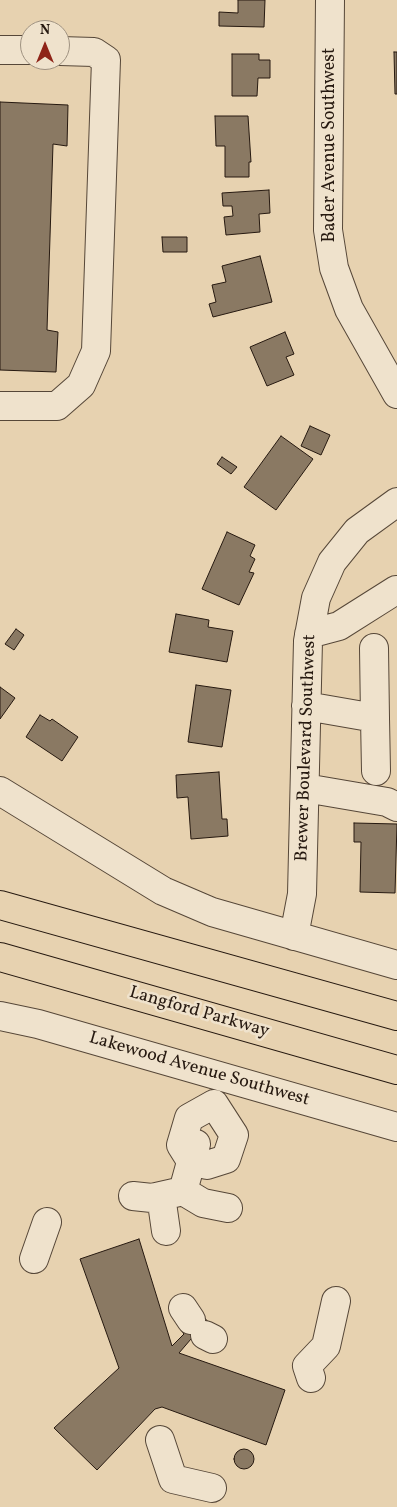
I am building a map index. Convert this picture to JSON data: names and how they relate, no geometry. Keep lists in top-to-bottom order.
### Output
{
  "streets": {
    "highway": ["Langford Parkway"],
    "street": ["Bader Avenue Southwest", "Brewer Boulevard Southwest", "Lakewood Avenue Southwest"]
  },
  "north": "top"
}
